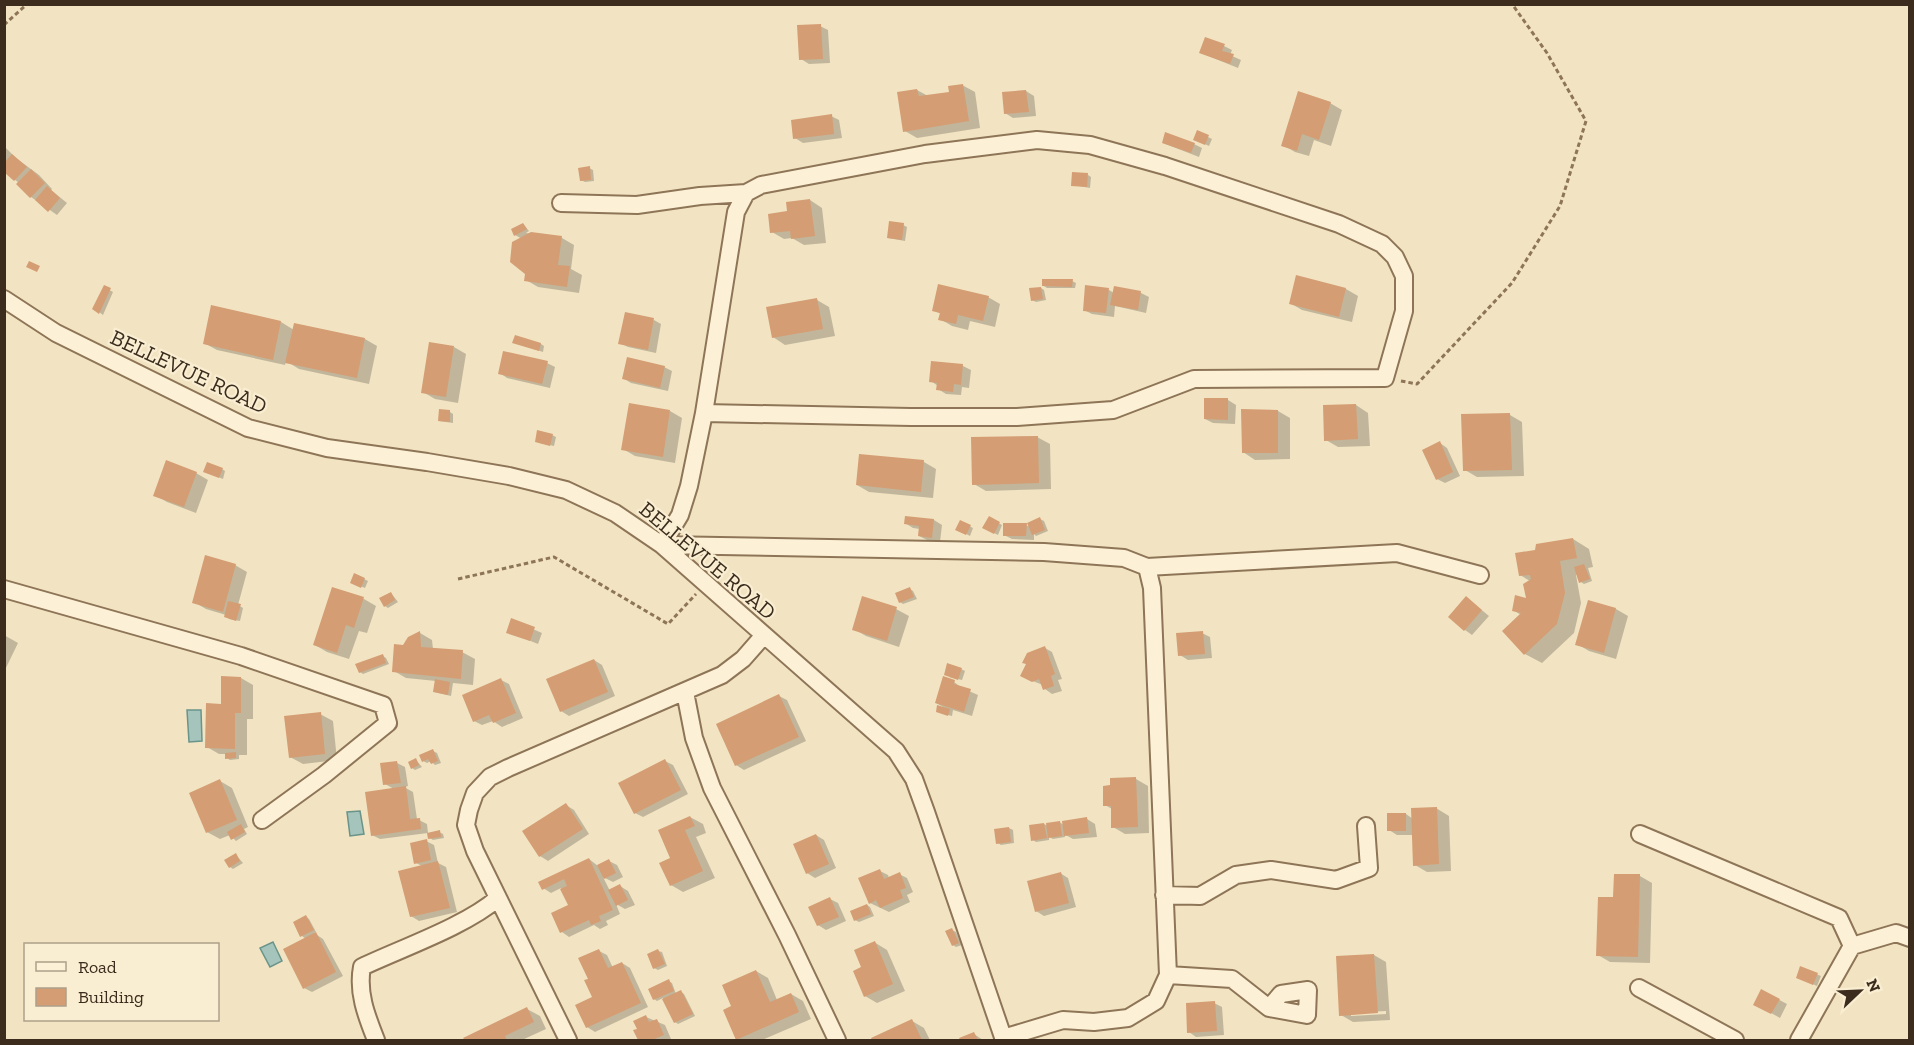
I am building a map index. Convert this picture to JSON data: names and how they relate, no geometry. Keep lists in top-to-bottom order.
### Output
{
  "streets": {
    "street": ["BELLEVUE ROAD"]
  },
  "legend": ["Road", "Building"],
  "north": "top right"
}
